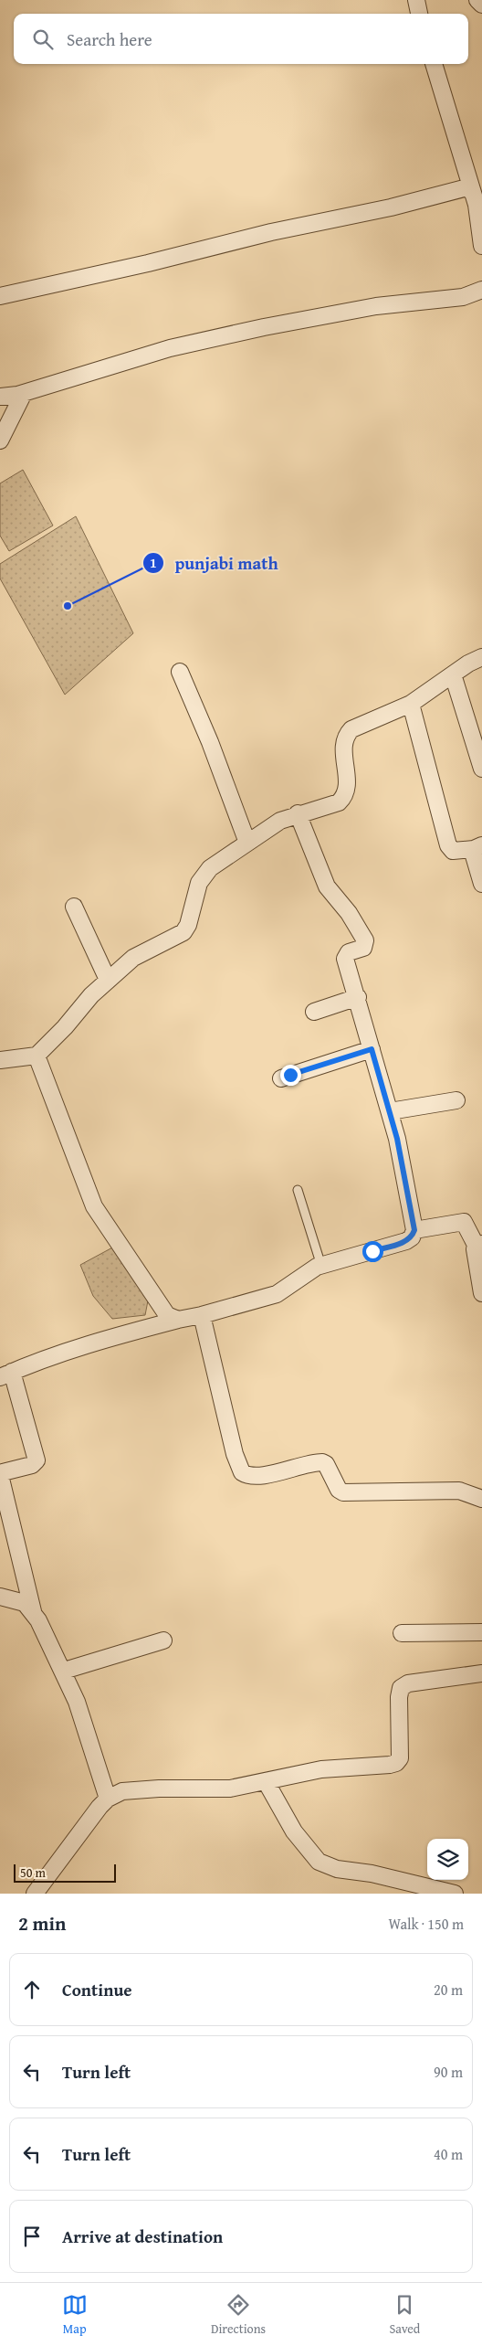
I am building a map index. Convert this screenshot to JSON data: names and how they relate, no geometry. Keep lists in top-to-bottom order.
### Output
{
  "places": ["punjabi math"],
  "scale_bar": "50 m",
  "page": {
    "search": "Search here",
    "scale": "50 m",
    "heading": ["2 min", "Walk · 150 m"],
    "list": [
      ["Continue", "20 m"],
      ["Turn left", "90 m"],
      ["Turn left", "40 m"],
      "Arrive at destination"
    ],
    "nav": ["Map", "Directions", "Saved"]
  }
}
